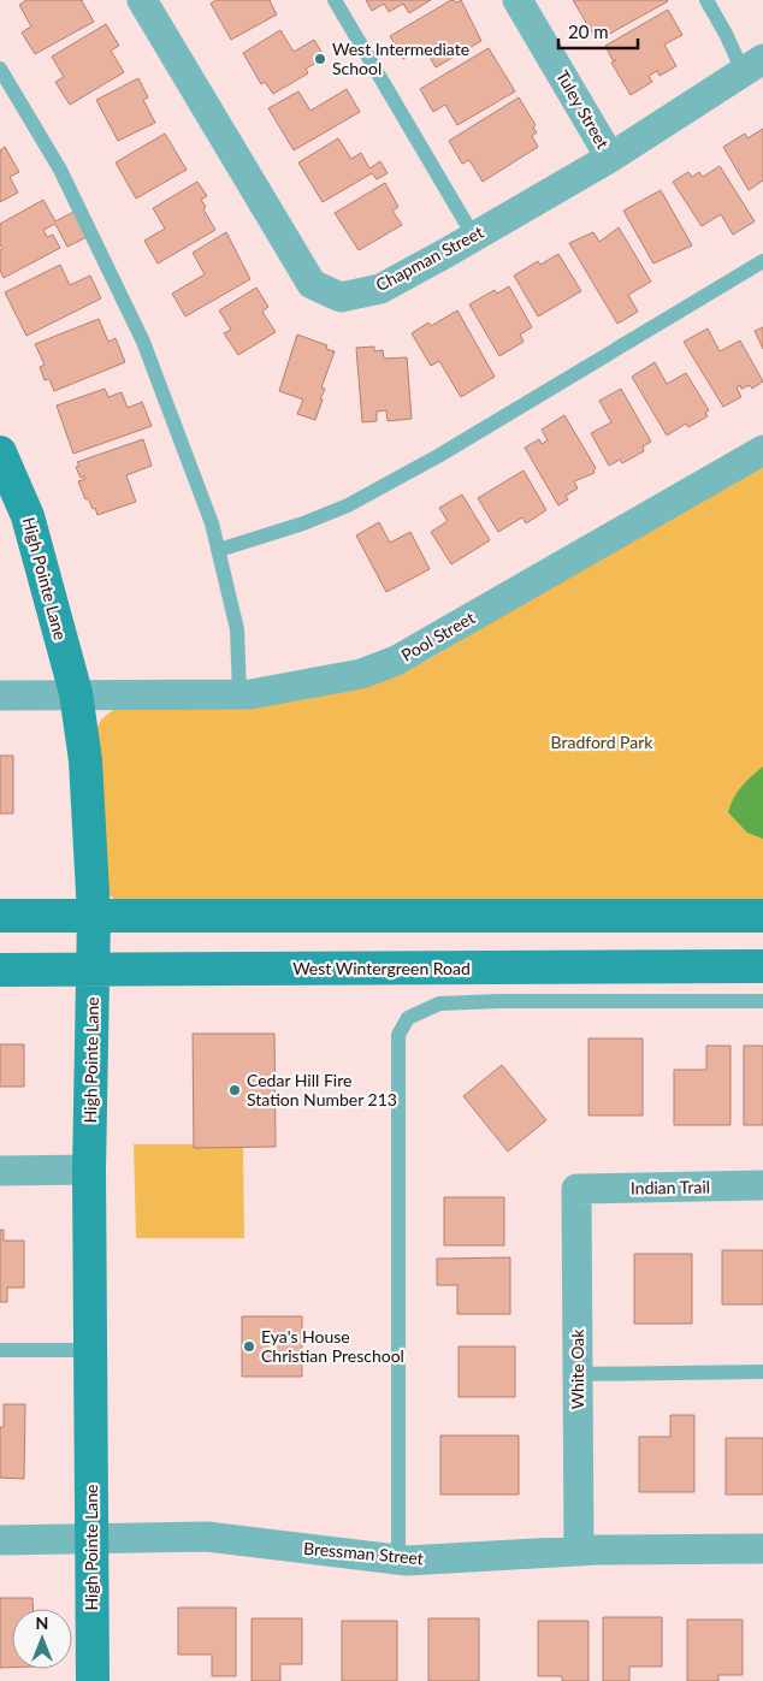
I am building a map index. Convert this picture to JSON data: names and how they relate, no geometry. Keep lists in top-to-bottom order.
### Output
{
  "streets": {
    "street": [
      "Tuley Street",
      "Chapman Street",
      "High Pointe Lane",
      "Pool Street",
      "West Wintergreen Road",
      "Indian Trail",
      "White Oak",
      "Bressman Street"
    ]
  },
  "crossings": [
    ["Tuley Street", "Chapman Street"],
    ["High Pointe Lane", "Pool Street"],
    ["High Pointe Lane", "West Wintergreen Road"],
    ["High Pointe Lane", "Bressman Street"],
    ["Indian Trail", "White Oak"],
    ["White Oak", "Bressman Street"]
  ],
  "parks": ["Bradford Park"],
  "places": ["West Intermediate School", "Cedar Hill Fire Station Number 213", "Eya's House Christian Preschool"],
  "scale_bar": "20 m",
  "north": "top"
}
